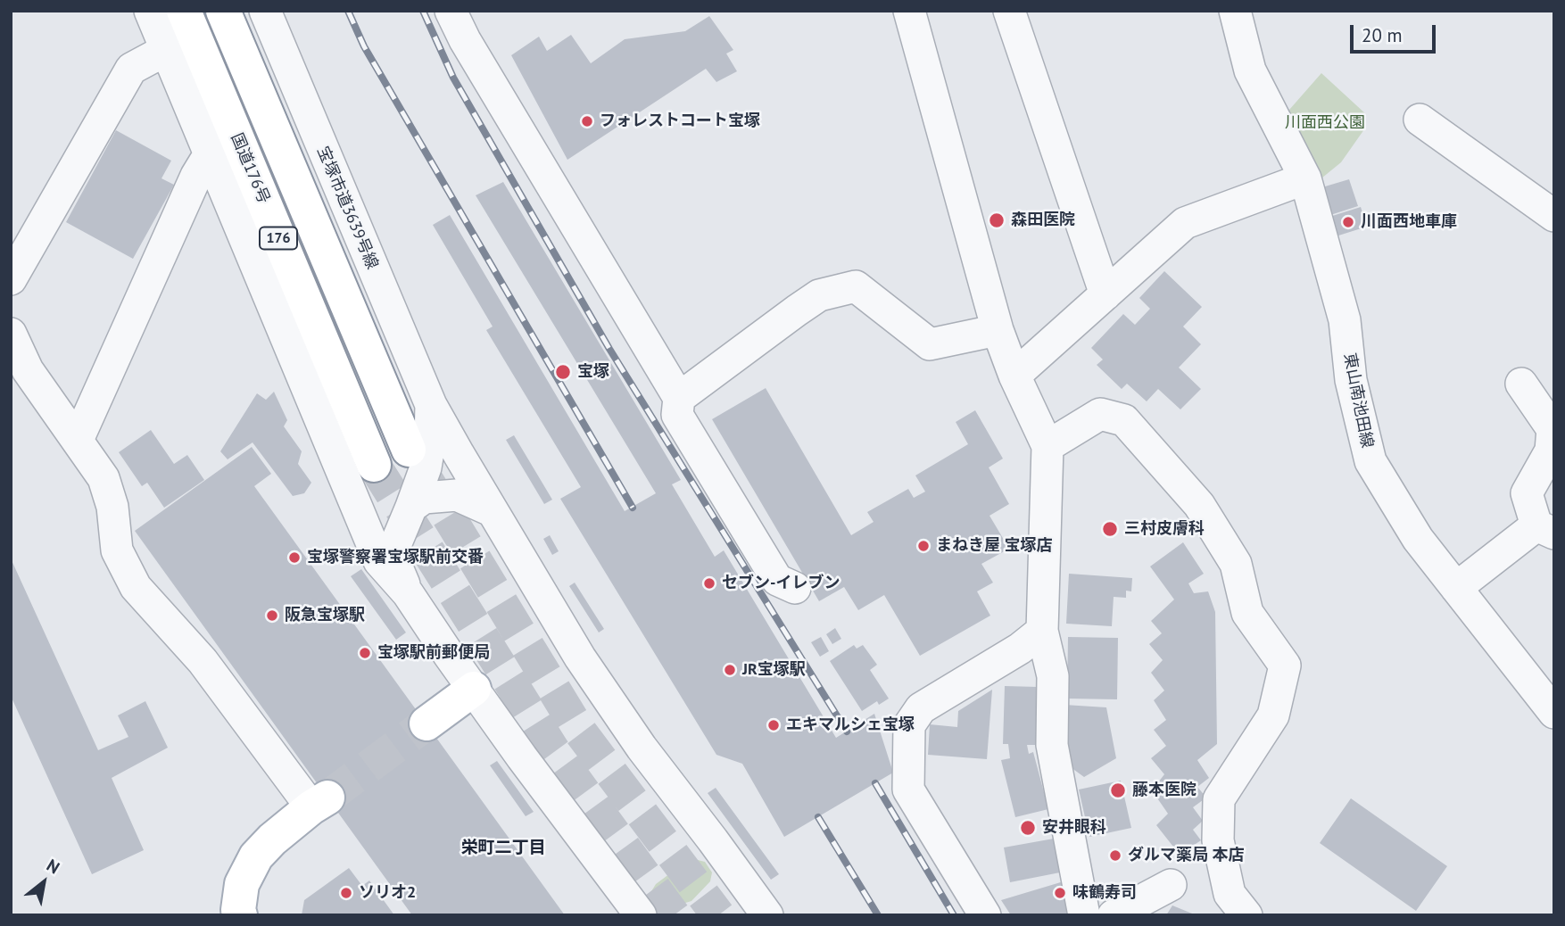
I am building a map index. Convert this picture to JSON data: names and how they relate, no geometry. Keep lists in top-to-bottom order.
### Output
{
  "streets": {
    "main road": ["国道176号", "176"],
    "street": ["宝塚市道3639号線", "東山南池田線"]
  },
  "districts": ["栄町二丁目"],
  "parks": ["川面西公園"],
  "places": [
    "フォレストコート宝塚",
    "森田医院",
    "川面西地車庫",
    "宝塚",
    "三村皮膚科",
    "まねき屋 宝塚店",
    "宝塚警察署宝塚駅前交番",
    "セブン-イレブン",
    "阪急宝塚駅",
    "宝塚駅前郵便局",
    "JR宝塚駅",
    "エキマルシェ宝塚",
    "藤本医院",
    "安井眼科",
    "ダルマ薬局 本店",
    "ソリオ2",
    "味鶴寿司"
  ],
  "scale_bar": "20 m",
  "north": "top right"
}
